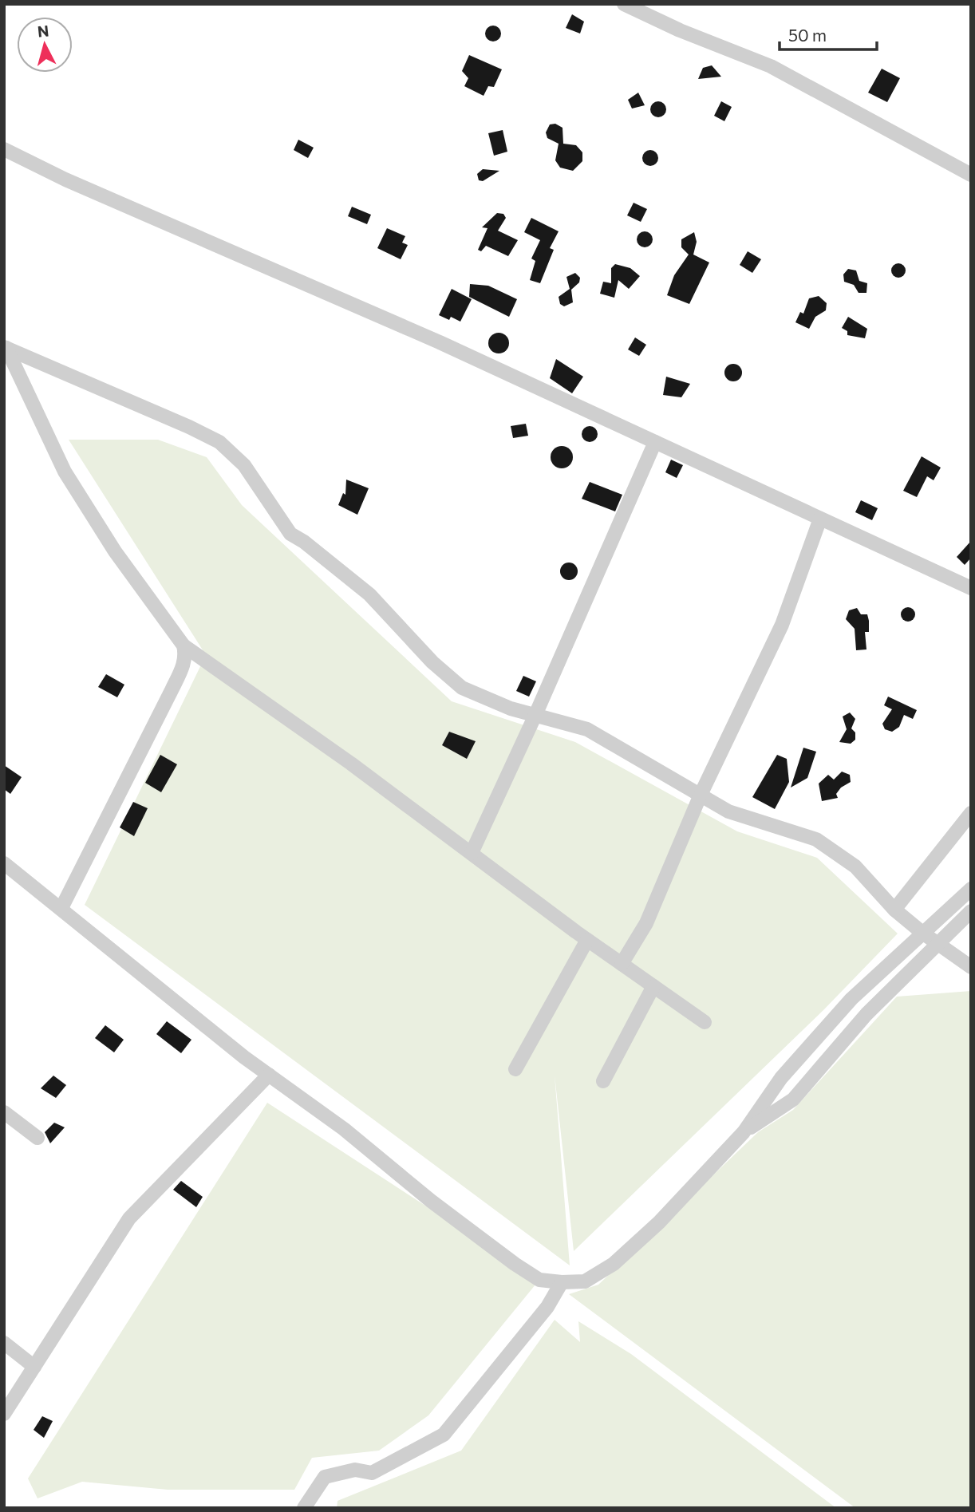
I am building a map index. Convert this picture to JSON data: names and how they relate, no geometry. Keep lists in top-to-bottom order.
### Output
{
  "scale_bar": "50 m",
  "north": "top"
}
